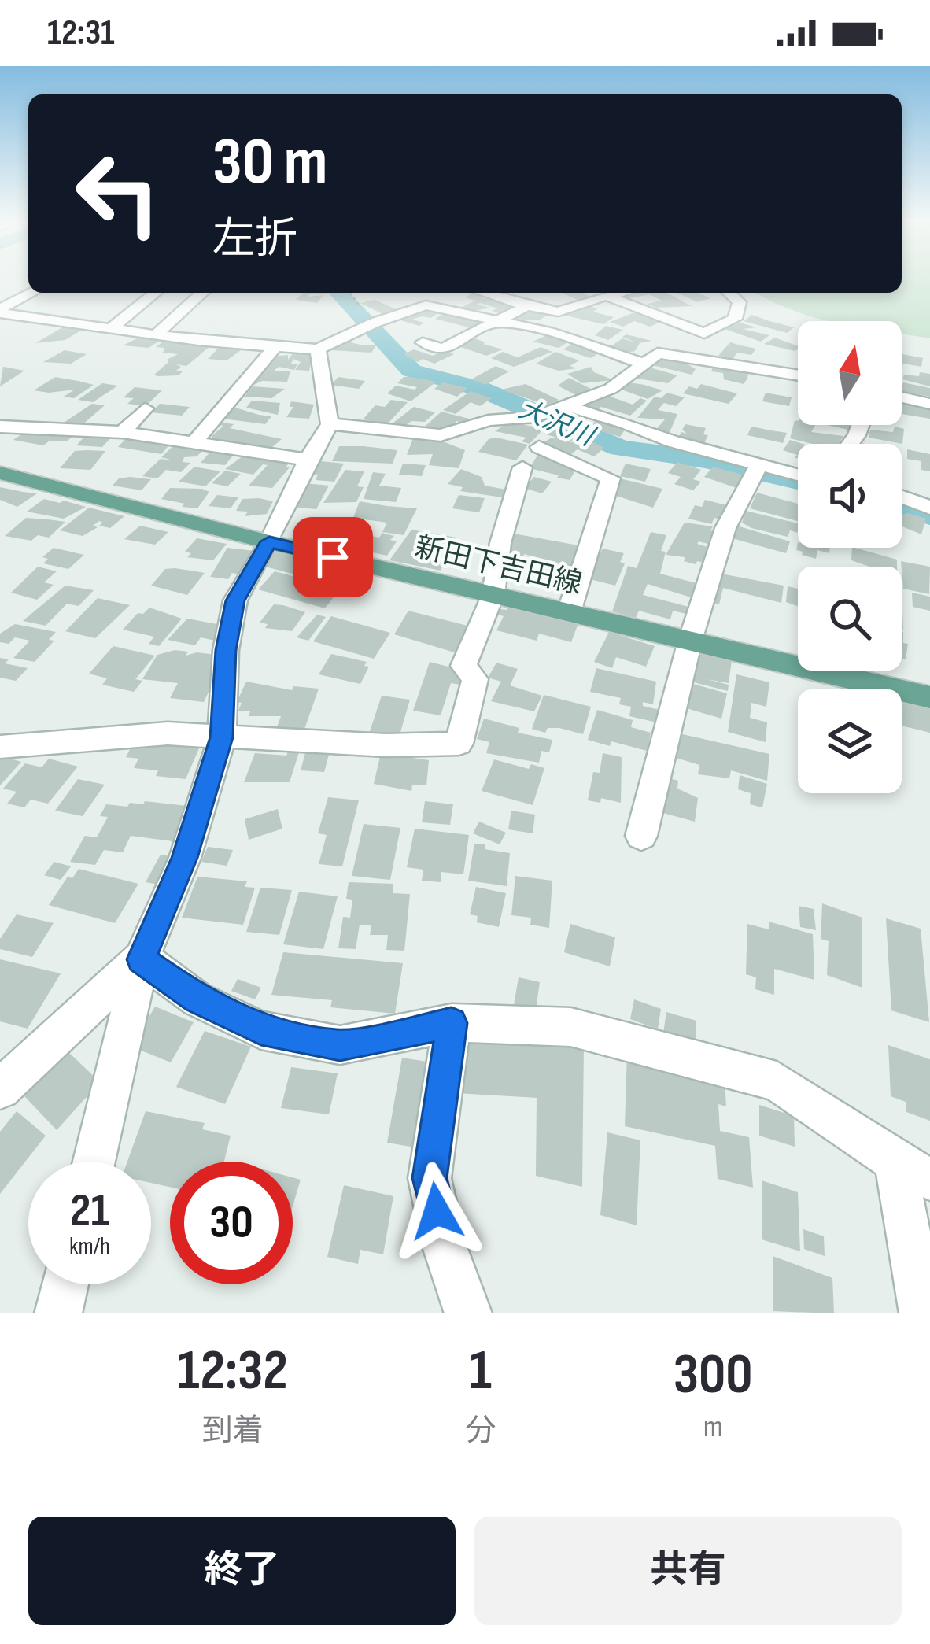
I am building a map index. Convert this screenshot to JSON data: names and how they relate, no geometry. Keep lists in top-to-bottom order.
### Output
{
  "streets": {
    "main road": ["新田下吉田線"]
  },
  "water": ["大沢川"],
  "north": "top",
  "page": {
    "status": "12:31",
    "turn": ["30 m", "左折"],
    "speed": "21 km/h",
    "limit": "30",
    "eta": [
      "12:32",
      "到着",
      "1",
      "分",
      "300",
      "m"
    ],
    "buttons": ["終了", "共有"]
  }
}
